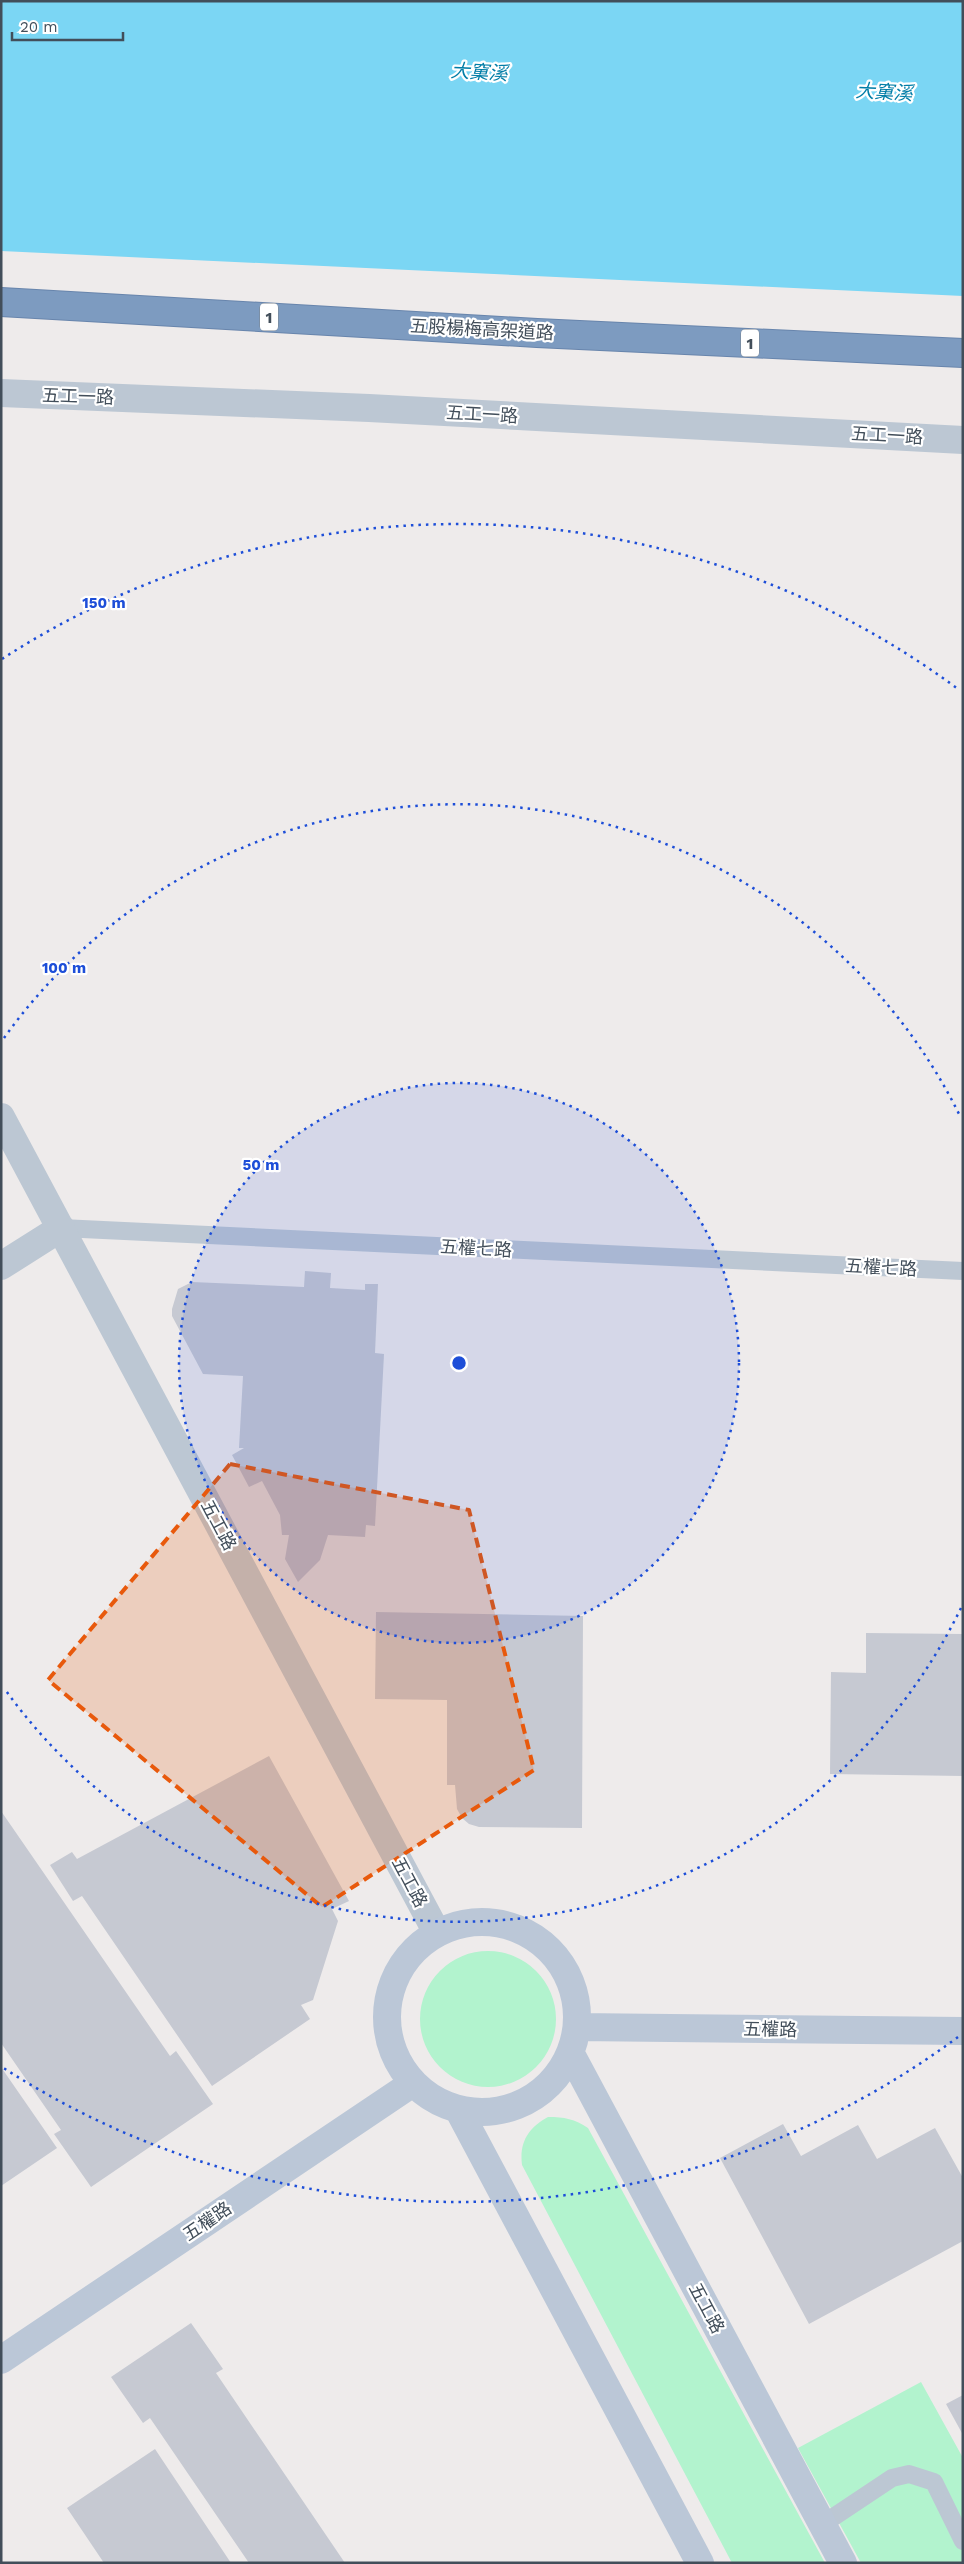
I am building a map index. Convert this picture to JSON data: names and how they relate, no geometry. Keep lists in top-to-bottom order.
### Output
{
  "streets": {
    "highway": ["1", "五股楊梅高架道路"],
    "street": ["五工一路", "五工路", "五權路"],
    "lane": ["五權七路"]
  },
  "crossings": [
    ["五權七路", "五工路"]
  ],
  "water": ["大窠溪"],
  "scale_bar": "20 m",
  "rings": ["150 m", "100 m", "50 m"]
}
